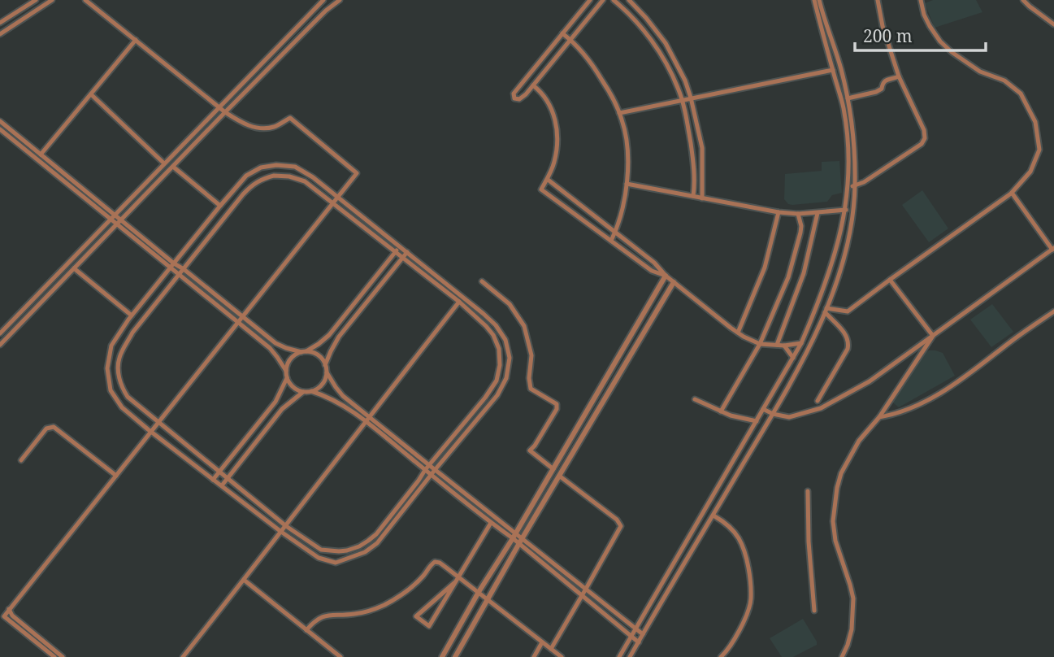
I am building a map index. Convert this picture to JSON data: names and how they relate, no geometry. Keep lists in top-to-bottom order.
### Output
{
  "scale_bar": "200 m"
}
